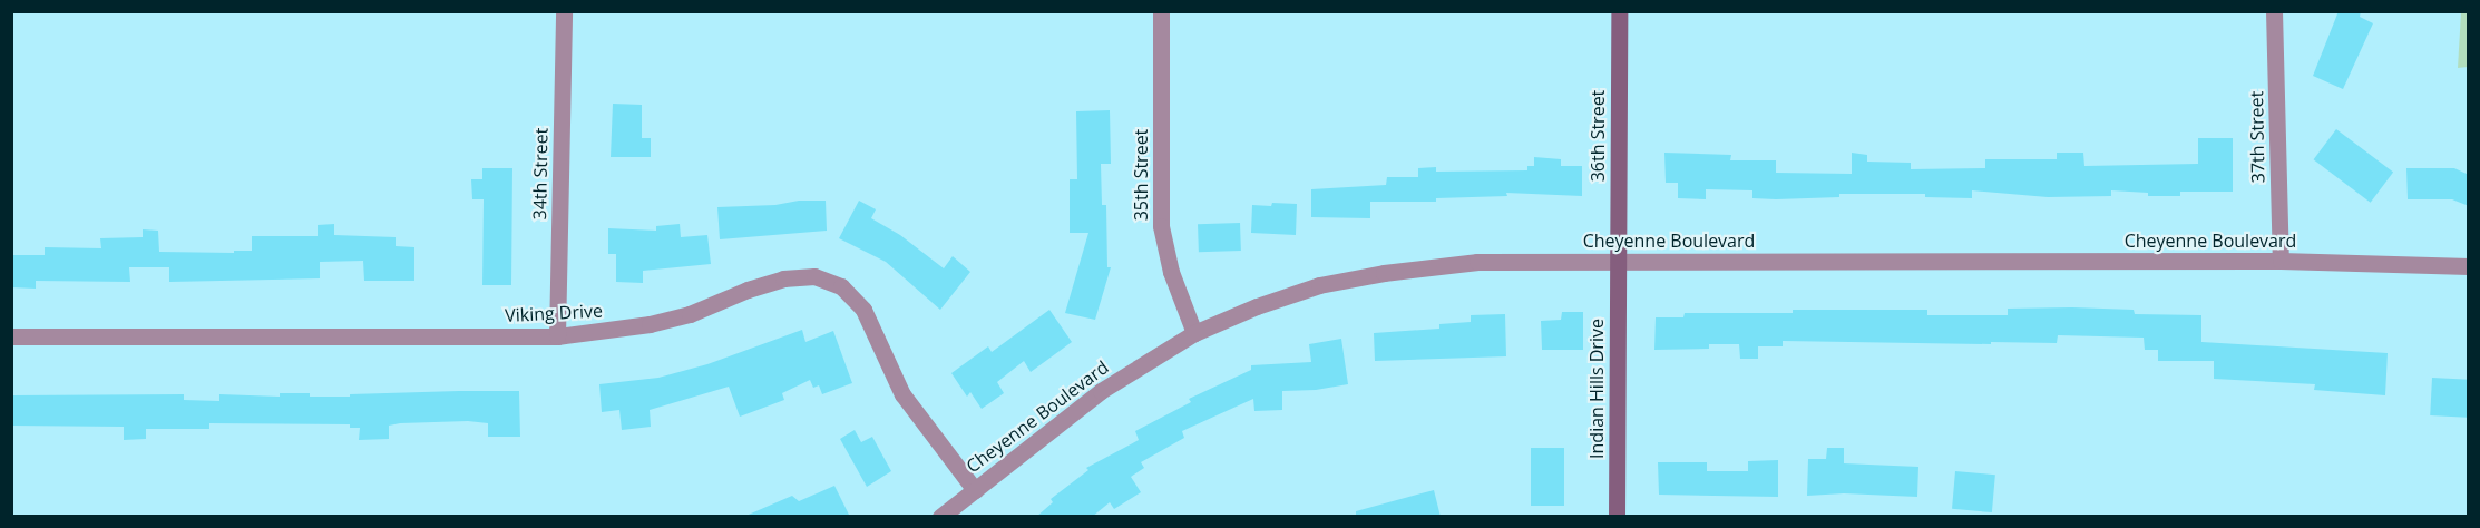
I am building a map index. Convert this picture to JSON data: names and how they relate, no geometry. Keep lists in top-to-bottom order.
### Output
{
  "streets": {
    "main road": ["36th Street", "Indian Hills Drive"],
    "street": [
      "37th Street",
      "34th Street",
      "35th Street",
      "Cheyenne Boulevard",
      "Viking Drive"
    ]
  },
  "crossings": [
    ["36th Street", "Cheyenne Boulevard"],
    ["36th Street", "Indian Hills Drive"],
    ["37th Street", "Cheyenne Boulevard"],
    ["34th Street", "Viking Drive"],
    ["35th Street", "Cheyenne Boulevard"],
    ["Cheyenne Boulevard", "Viking Drive"],
    ["Cheyenne Boulevard", "Indian Hills Drive"]
  ]
}
